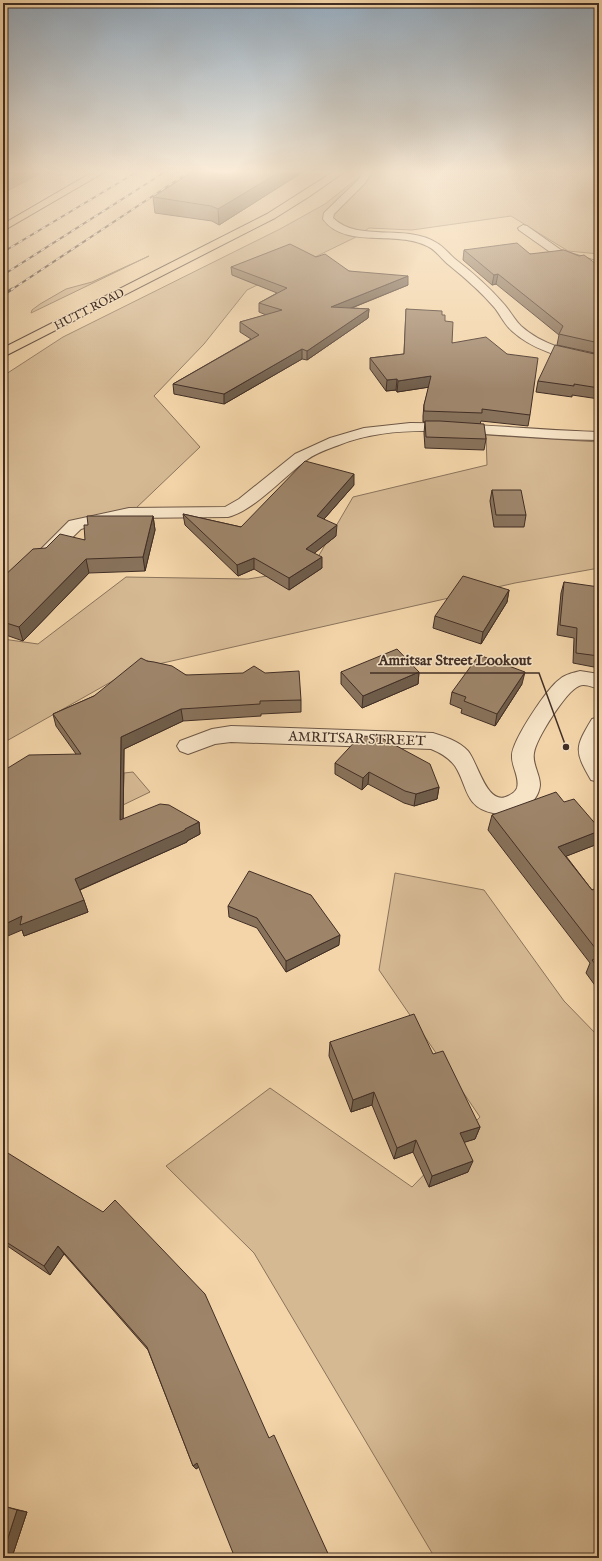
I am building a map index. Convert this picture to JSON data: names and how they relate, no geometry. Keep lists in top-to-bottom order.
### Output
{
  "streets": {
    "main road": ["HUTT ROAD"],
    "street": ["AMRITSAR STREET"]
  },
  "places": ["Amritsar Street Lookout"]
}
